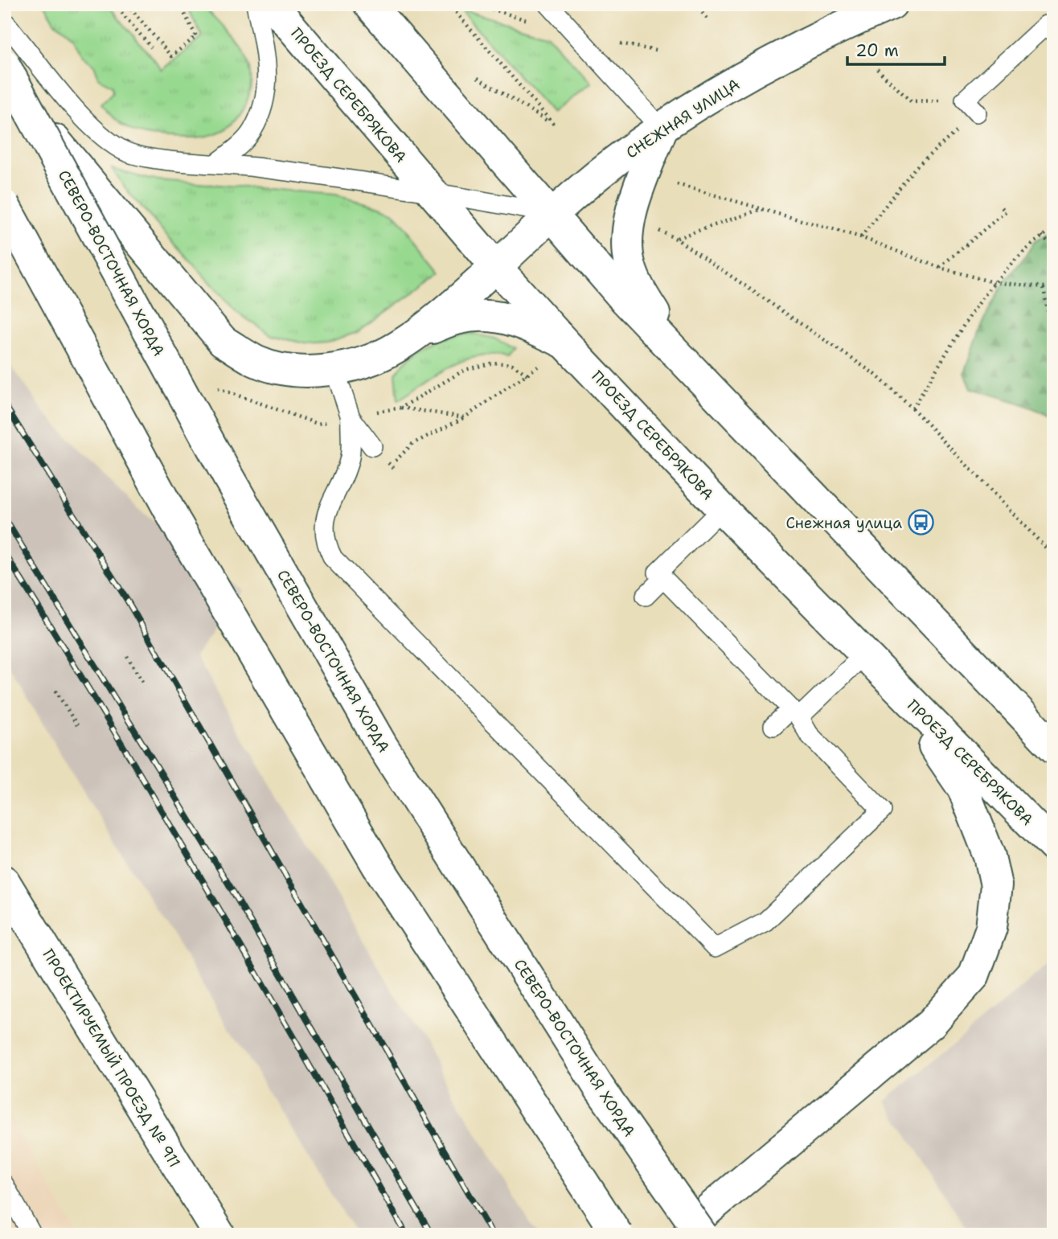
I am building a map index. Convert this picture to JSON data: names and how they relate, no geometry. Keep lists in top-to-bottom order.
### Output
{
  "streets": {
    "main road": [
      "ПРОЕЗД СЕРЕБРЯКОВА",
      "СНЕЖНАЯ УЛИЦА",
      "СЕВЕРО-ВОСТОЧНАЯ ХОРДА",
      "ПРОЕКТИРУЕМЫЙ ПРОЕЗД № 911"
    ]
  },
  "crossings": [
    ["ПРОЕЗД СЕРЕБРЯКОВА", "СНЕЖНАЯ УЛИЦА"]
  ],
  "places": {
    "bus stop": ["Снежная улица"]
  },
  "scale_bar": "20 m"
}
